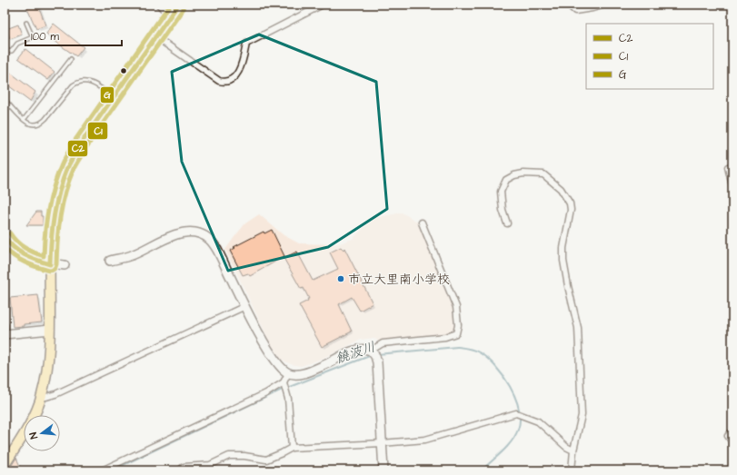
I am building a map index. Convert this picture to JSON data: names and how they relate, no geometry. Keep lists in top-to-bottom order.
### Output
{
  "water": ["饒波川"],
  "places": ["市立大里南小学校"],
  "lines": ["transit line C2", "transit line G", "transit line C1"],
  "legend": ["C2", "C1", "G"],
  "scale_bar": "100 m",
  "north": "left"
}
